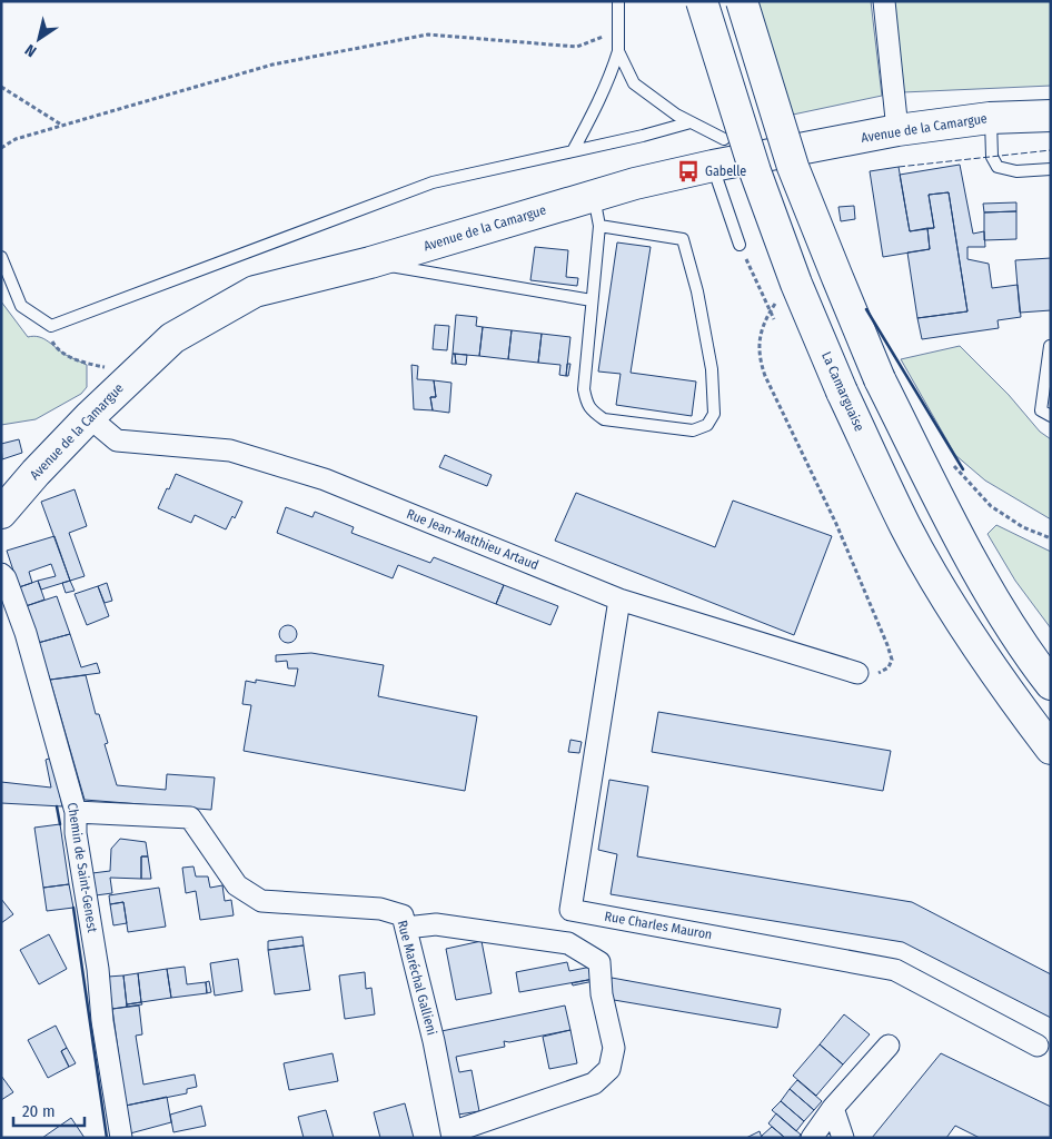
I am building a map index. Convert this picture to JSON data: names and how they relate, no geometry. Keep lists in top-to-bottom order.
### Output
{
  "streets": {
    "main road": ["Avenue de la Camargue", "La Camarguaise"],
    "street": [
      "Rue Jean-Matthieu Artaud",
      "Chemin de Saint-Genest",
      "Rue Charles Mauron",
      "Rue Maréchal Gallieni"
    ]
  },
  "crossings": [
    ["Avenue de la Camargue", "Rue Jean-Matthieu Artaud"],
    ["Rue Jean-Matthieu Artaud", "Rue Charles Mauron"],
    ["Chemin de Saint-Genest", "Rue Maréchal Gallieni"]
  ],
  "places": {
    "bus stop": ["Gabelle"]
  },
  "scale_bar": "20 m",
  "north": "bottom left"
}
